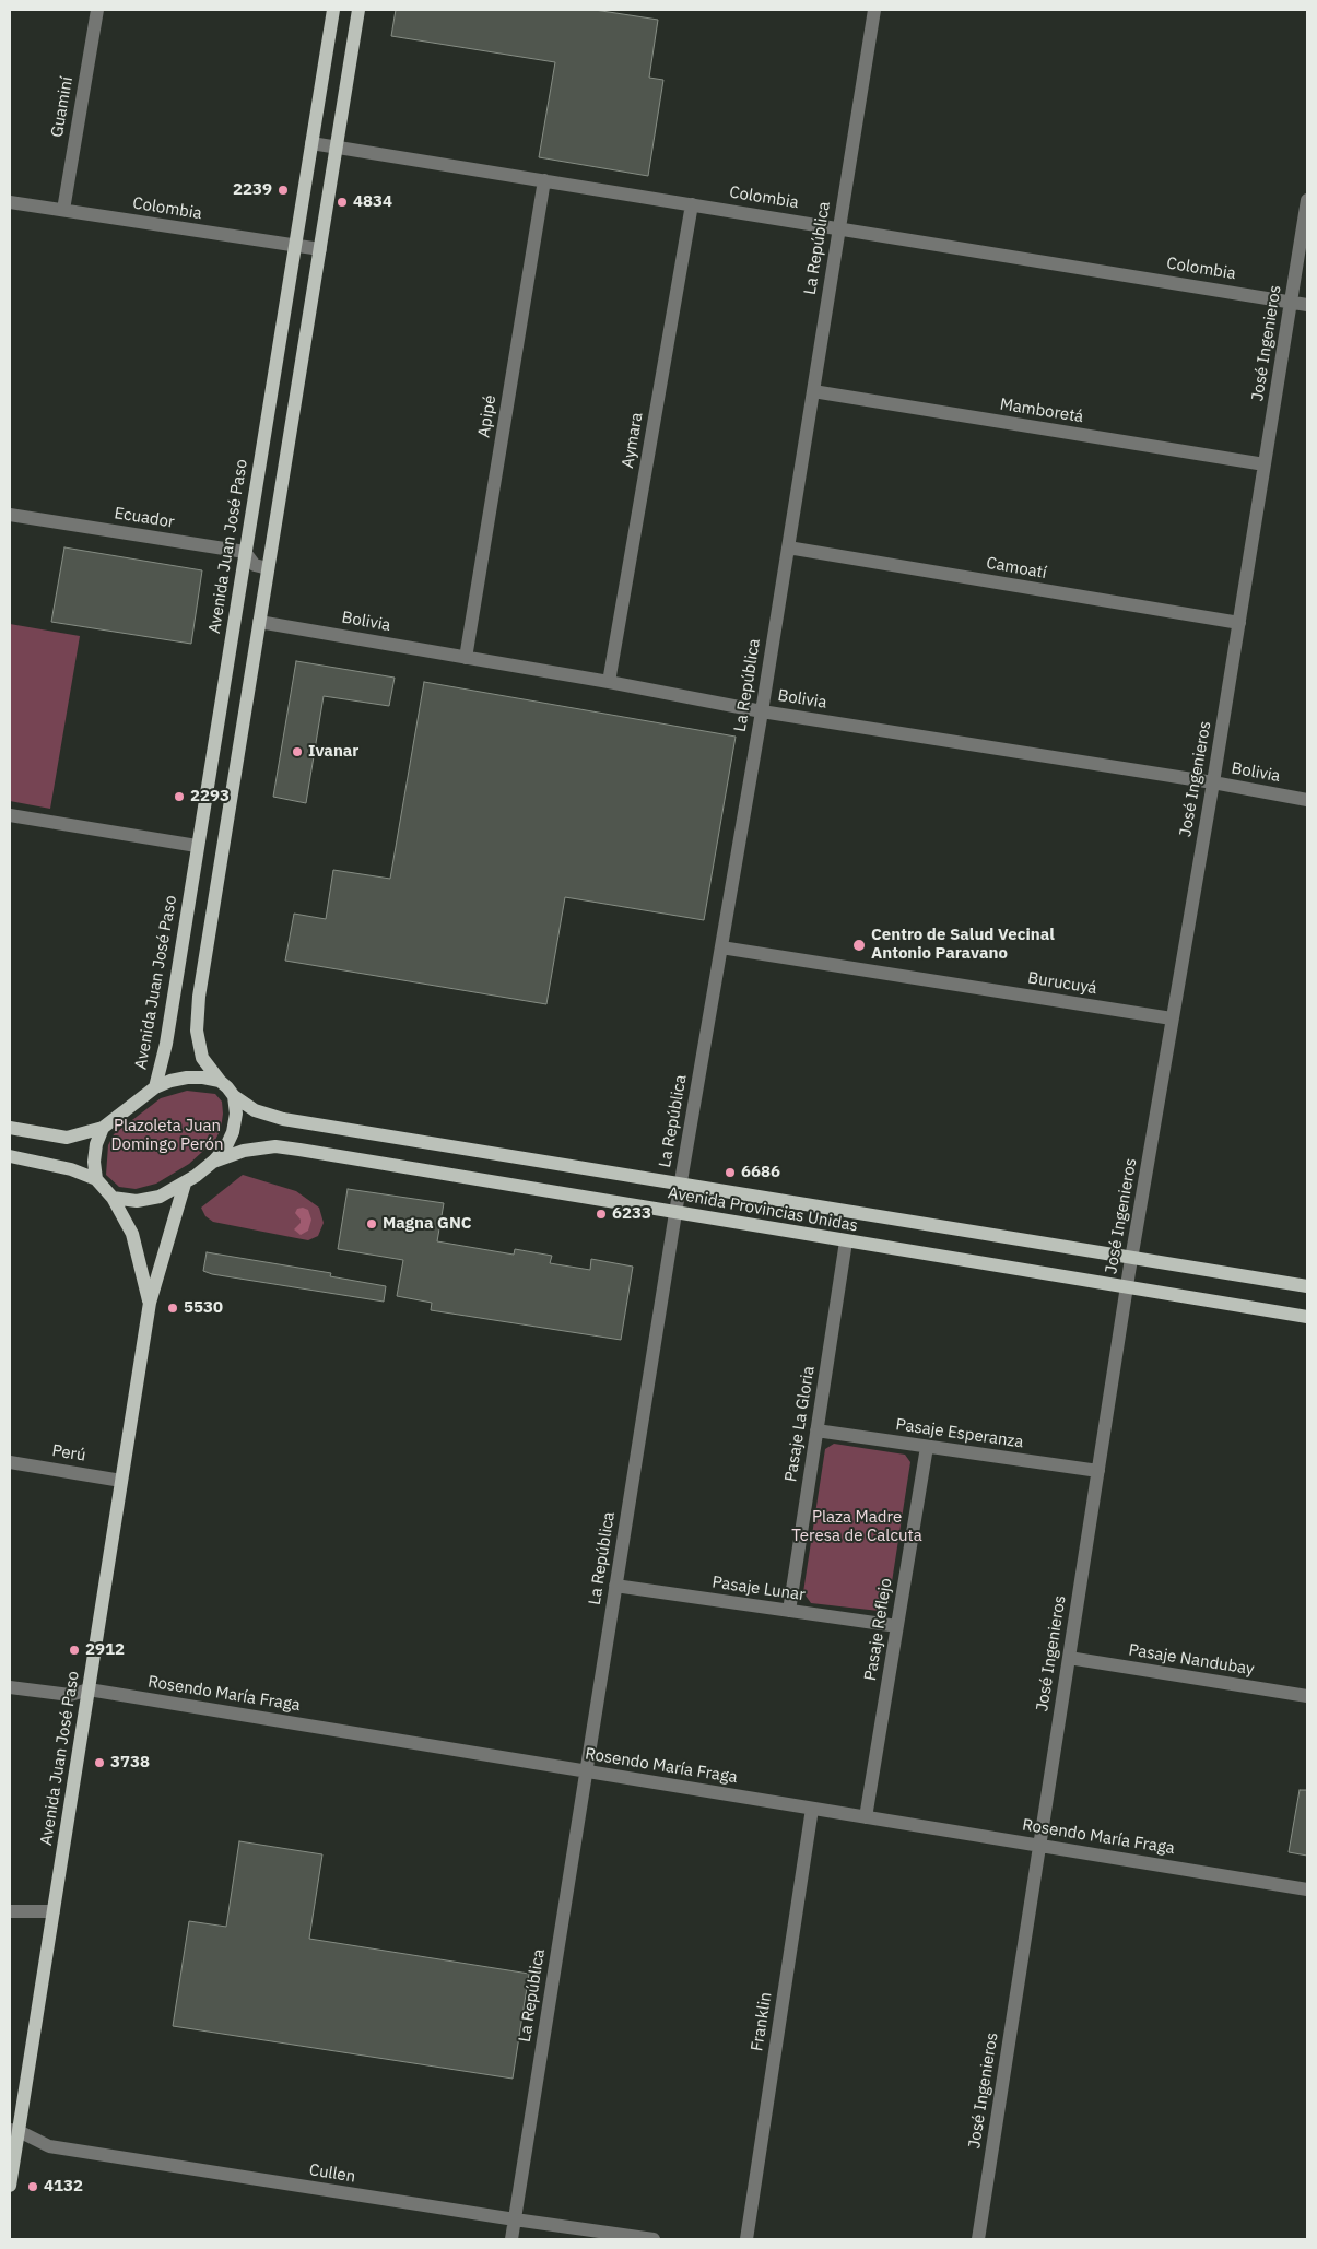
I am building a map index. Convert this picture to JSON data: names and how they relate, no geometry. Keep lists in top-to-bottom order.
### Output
{
  "streets": {
    "main road": ["Avenida Juan José Paso", "Avenida Provincias Unidas"],
    "street": [
      "Guaminí",
      "Colombia",
      "La República",
      "José Ingenieros",
      "Mamboretá",
      "Apipé",
      "Aymara",
      "Ecuador",
      "Camoatí",
      "Bolivia",
      "Burucuyá",
      "Pasaje La Gloria",
      "Pasaje Esperanza",
      "Perú",
      "Pasaje Lunar",
      "Pasaje Reflejo",
      "Pasaje Nandubay",
      "Rosendo María Fraga",
      "Franklin",
      "Cullen"
    ]
  },
  "crossings": [
    ["Guaminí", "Colombia"],
    ["Colombia", "La República"],
    ["Colombia", "José Ingenieros"],
    ["Colombia", "Apipé"],
    ["Colombia", "Aymara"],
    ["Colombia", "Avenida Juan José Paso"],
    ["La República", "Mamboretá"],
    ["La República", "Camoatí"],
    ["La República", "Bolivia"],
    ["La República", "Burucuyá"],
    ["La República", "Avenida Provincias Unidas"],
    ["La República", "Pasaje Lunar"],
    ["La República", "Rosendo María Fraga"],
    ["La República", "Cullen"],
    ["José Ingenieros", "Mamboretá"],
    ["José Ingenieros", "Camoatí"],
    ["José Ingenieros", "Bolivia"],
    ["José Ingenieros", "Burucuyá"],
    ["José Ingenieros", "Avenida Provincias Unidas"],
    ["José Ingenieros", "Pasaje Esperanza"],
    ["José Ingenieros", "Pasaje Nandubay"],
    ["José Ingenieros", "Rosendo María Fraga"],
    ["Apipé", "Bolivia"],
    ["Aymara", "Bolivia"],
    ["Ecuador", "Avenida Juan José Paso"],
    ["Avenida Juan José Paso", "Avenida Provincias Unidas"],
    ["Avenida Juan José Paso", "Perú"],
    ["Avenida Juan José Paso", "Rosendo María Fraga"],
    ["Avenida Juan José Paso", "Cullen"],
    ["Avenida Provincias Unidas", "Pasaje La Gloria"],
    ["Pasaje La Gloria", "Pasaje Esperanza"],
    ["Pasaje La Gloria", "Pasaje Lunar"],
    ["Pasaje Esperanza", "Pasaje Reflejo"],
    ["Pasaje Lunar", "Pasaje Reflejo"],
    ["Pasaje Reflejo", "Rosendo María Fraga"],
    ["Rosendo María Fraga", "Franklin"]
  ],
  "parks": ["Plazoleta Juan Domingo Perón", "Plaza Madre Teresa de Calcuta"],
  "places": [
    "2239",
    "4834",
    "Ivanar",
    "2293",
    "Centro de Salud Vecinal Antonio Paravano",
    "6686",
    "6233",
    "Magna GNC",
    "5530",
    "2912",
    "3738",
    "4132"
  ]
}
